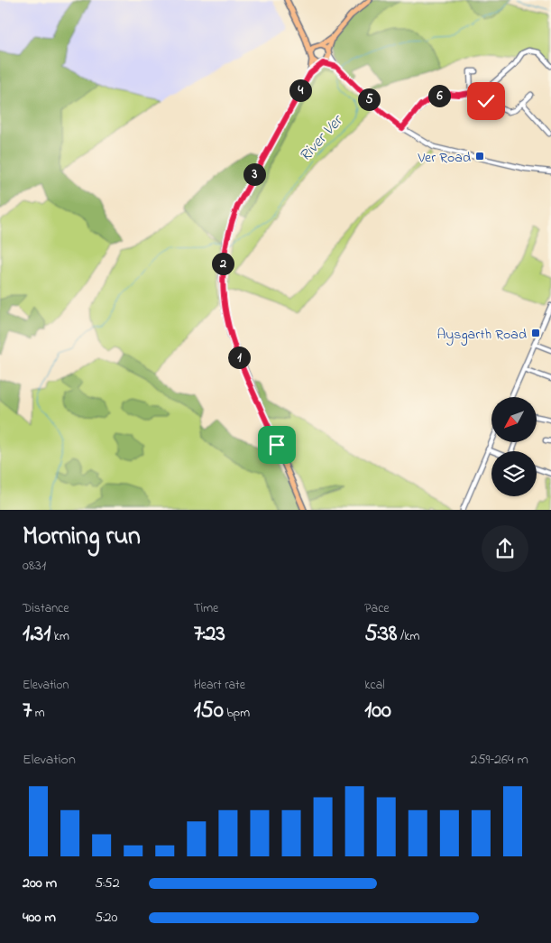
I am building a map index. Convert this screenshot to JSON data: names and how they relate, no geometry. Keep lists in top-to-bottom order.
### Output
{
  "water": ["River Ver"],
  "places": {
    "transit": ["Ver Road", "Aysgarth Road"]
  },
  "north": "bottom left",
  "page": {
    "pins": [
      "4",
      "6",
      "5",
      "3",
      "2",
      "1"
    ],
    "heading": ["Morning run", "08:31"],
    "stats": [
      ["Distance", "1.31 km"],
      ["Time", "7:23"],
      ["Pace", "5:38 /km"],
      ["Elevation", "7 m"],
      ["Heart rate", "150 bpm"],
      ["kcal", "100"]
    ],
    "chart": ["Elevation", "259–264 m"],
    "list": [
      {
        "name": "200 m",
        "note": "5:52"
      },
      {
        "name": "400 m",
        "note": "5:20"
      }
    ]
  }
}
